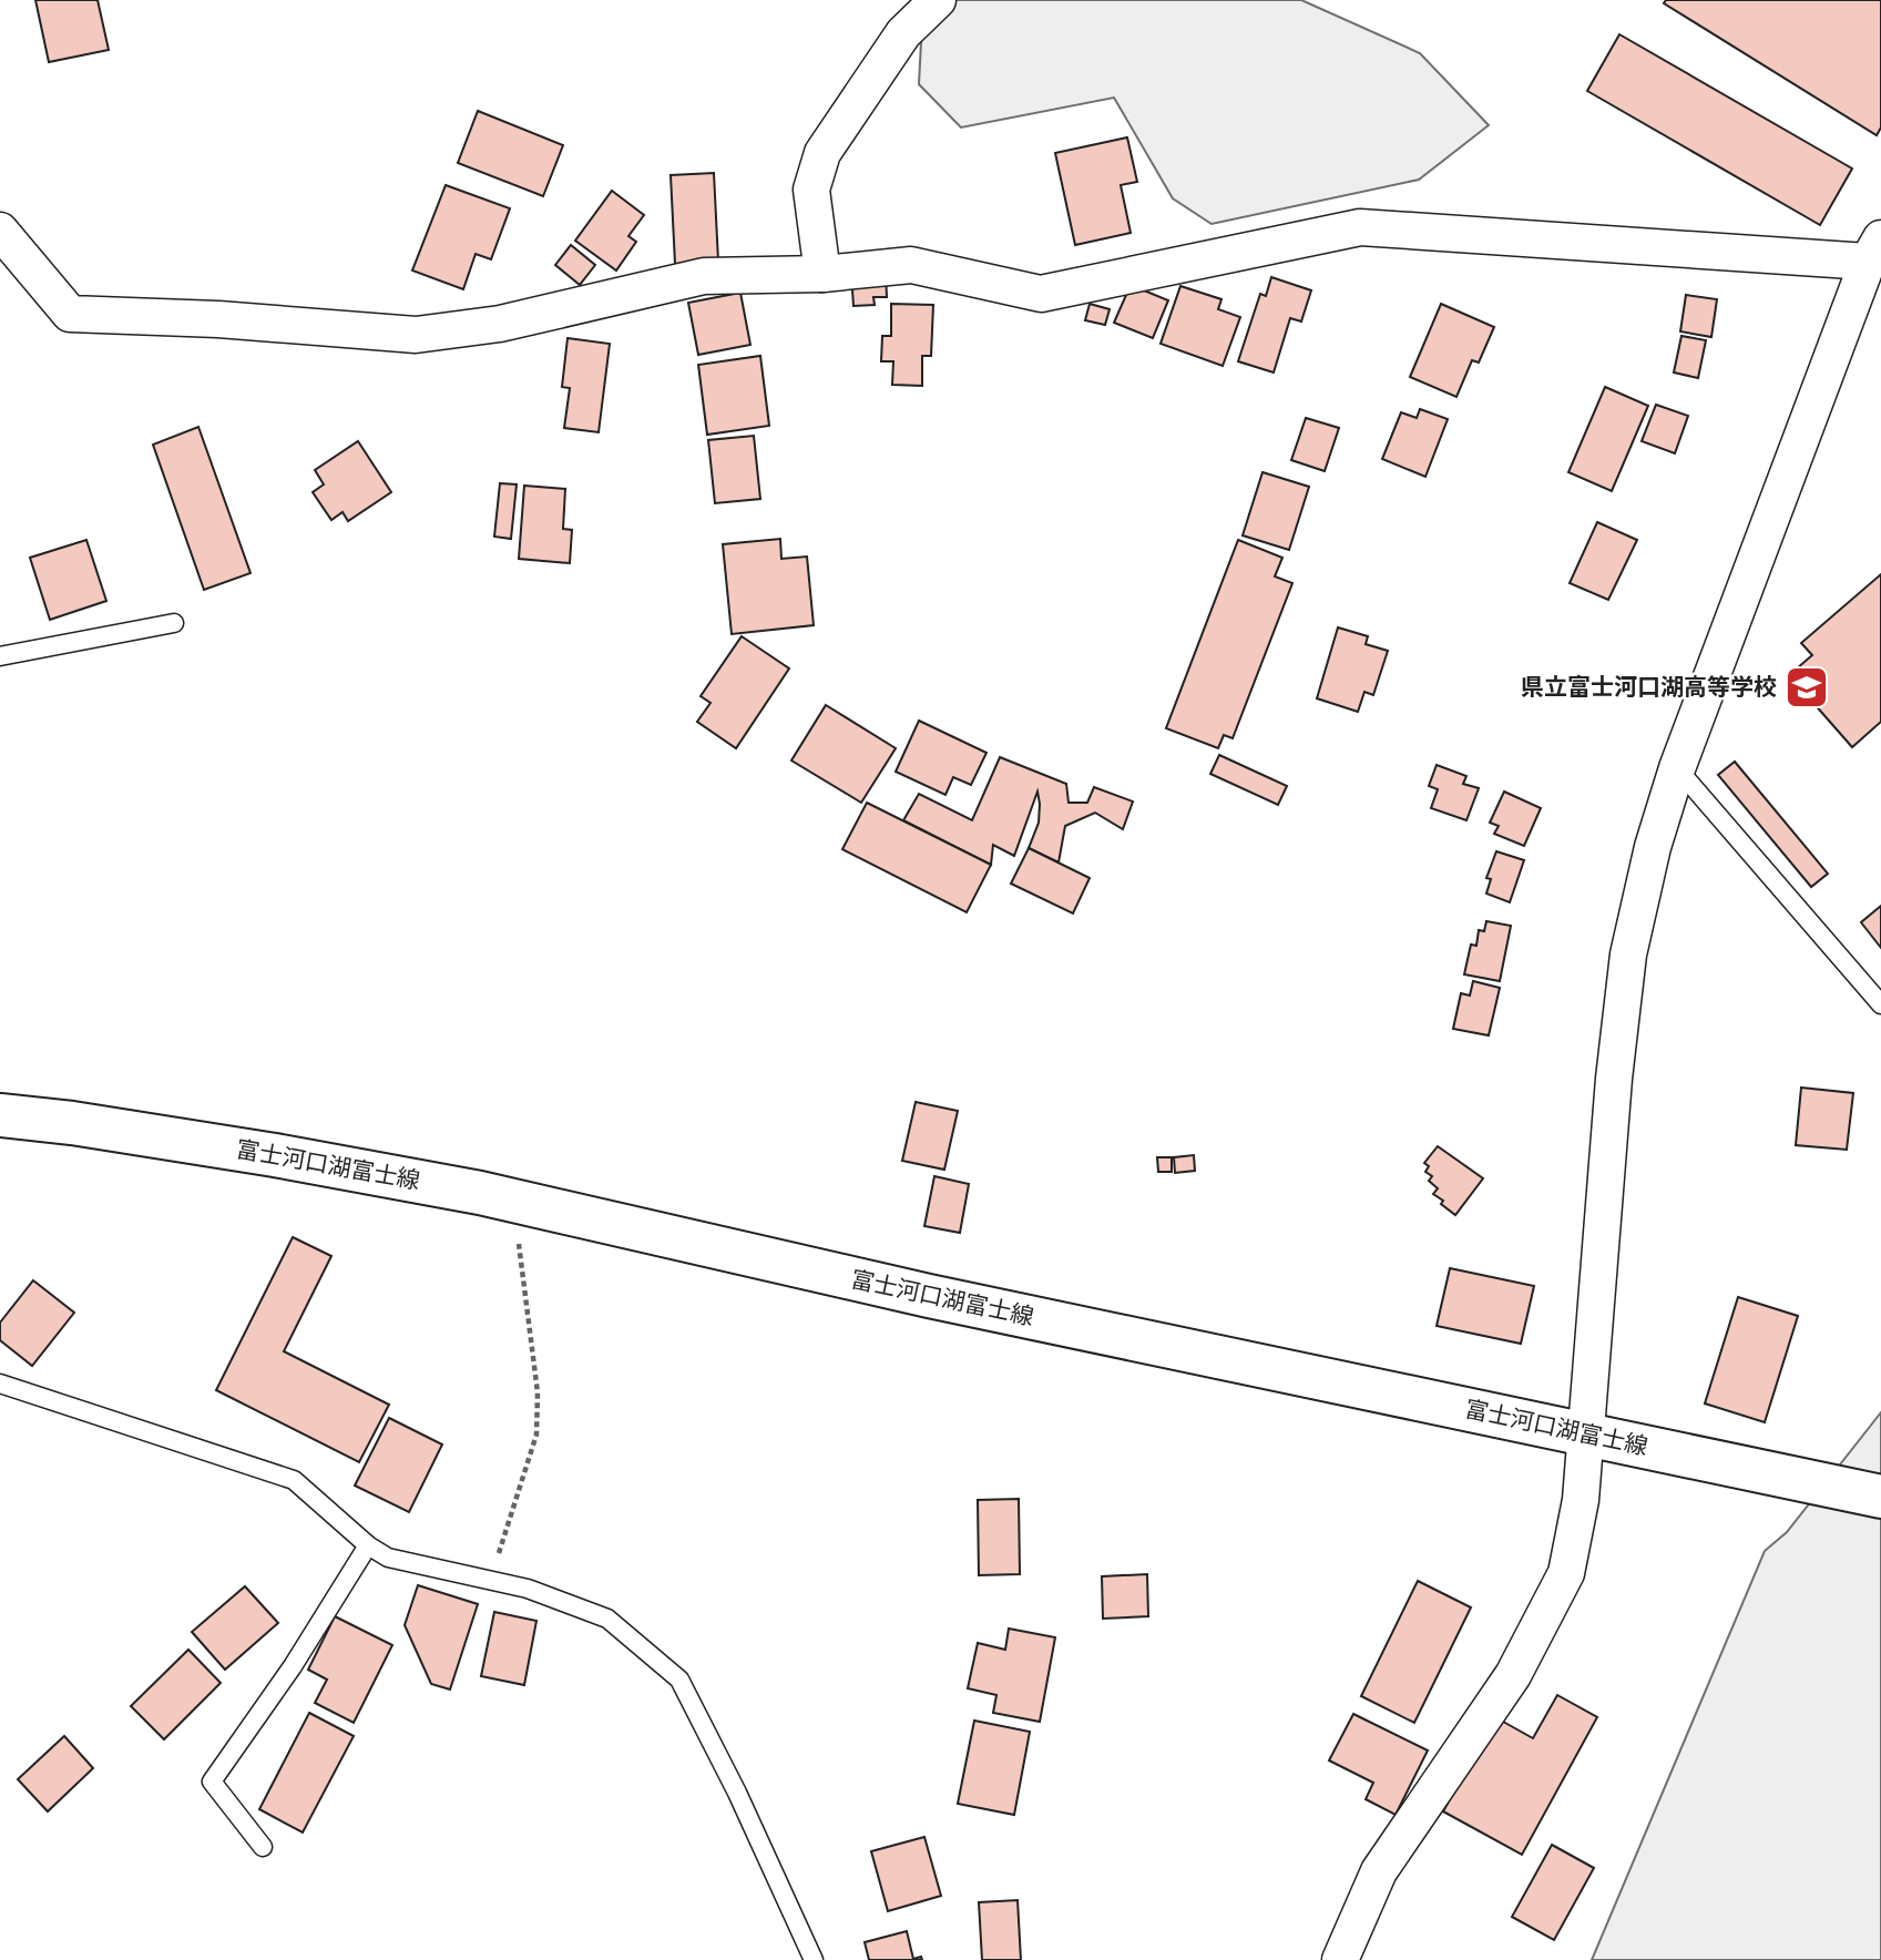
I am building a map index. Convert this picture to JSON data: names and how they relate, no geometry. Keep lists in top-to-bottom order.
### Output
{
  "streets": {
    "main road": ["富士河口湖富士線"]
  },
  "places": {
    "school or university": ["県立富士河口湖高等学校"]
  }
}
